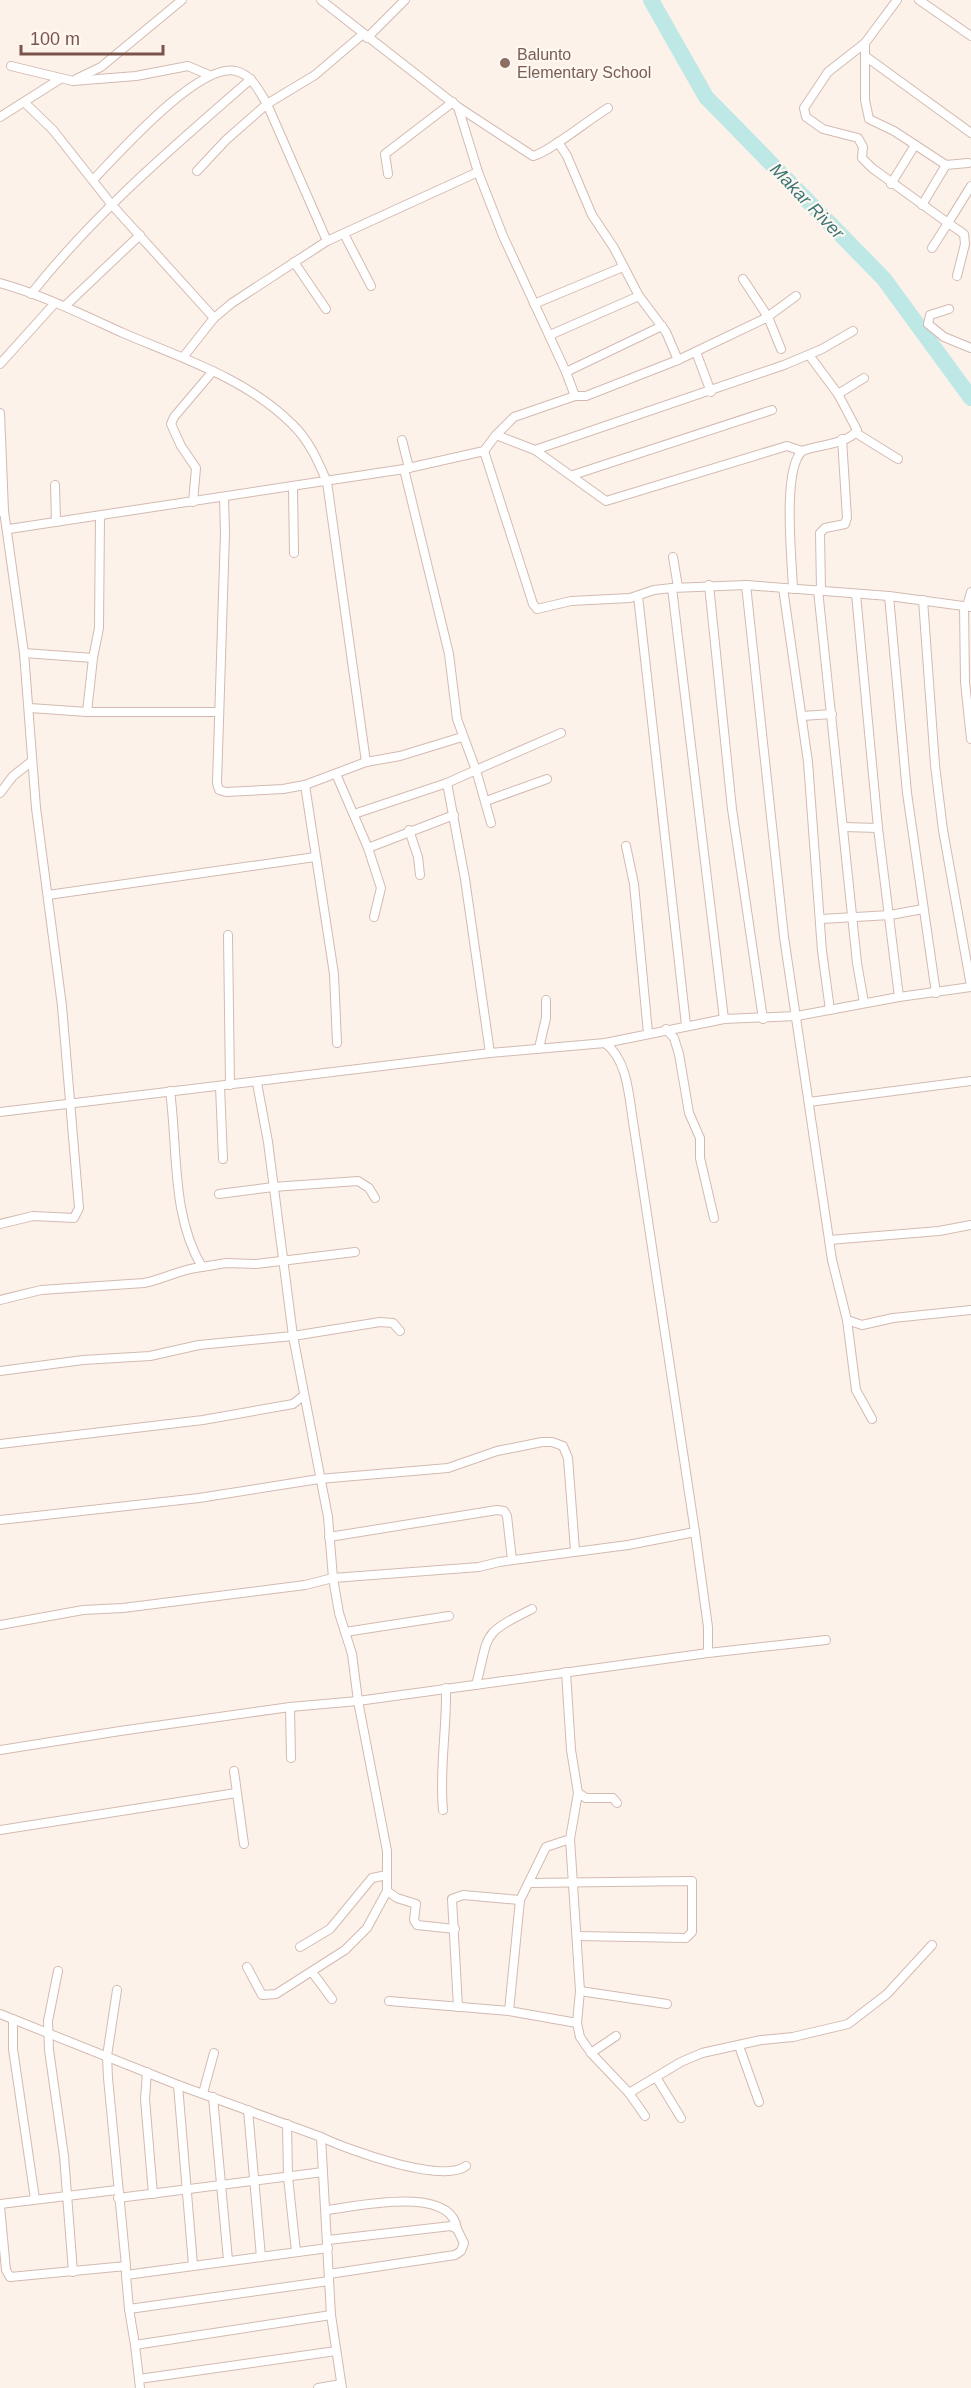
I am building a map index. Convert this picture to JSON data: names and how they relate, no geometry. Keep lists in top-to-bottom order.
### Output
{
  "water": ["Makar River"],
  "places": ["Balunto Elementary School"],
  "scale_bar": "100 m"
}
